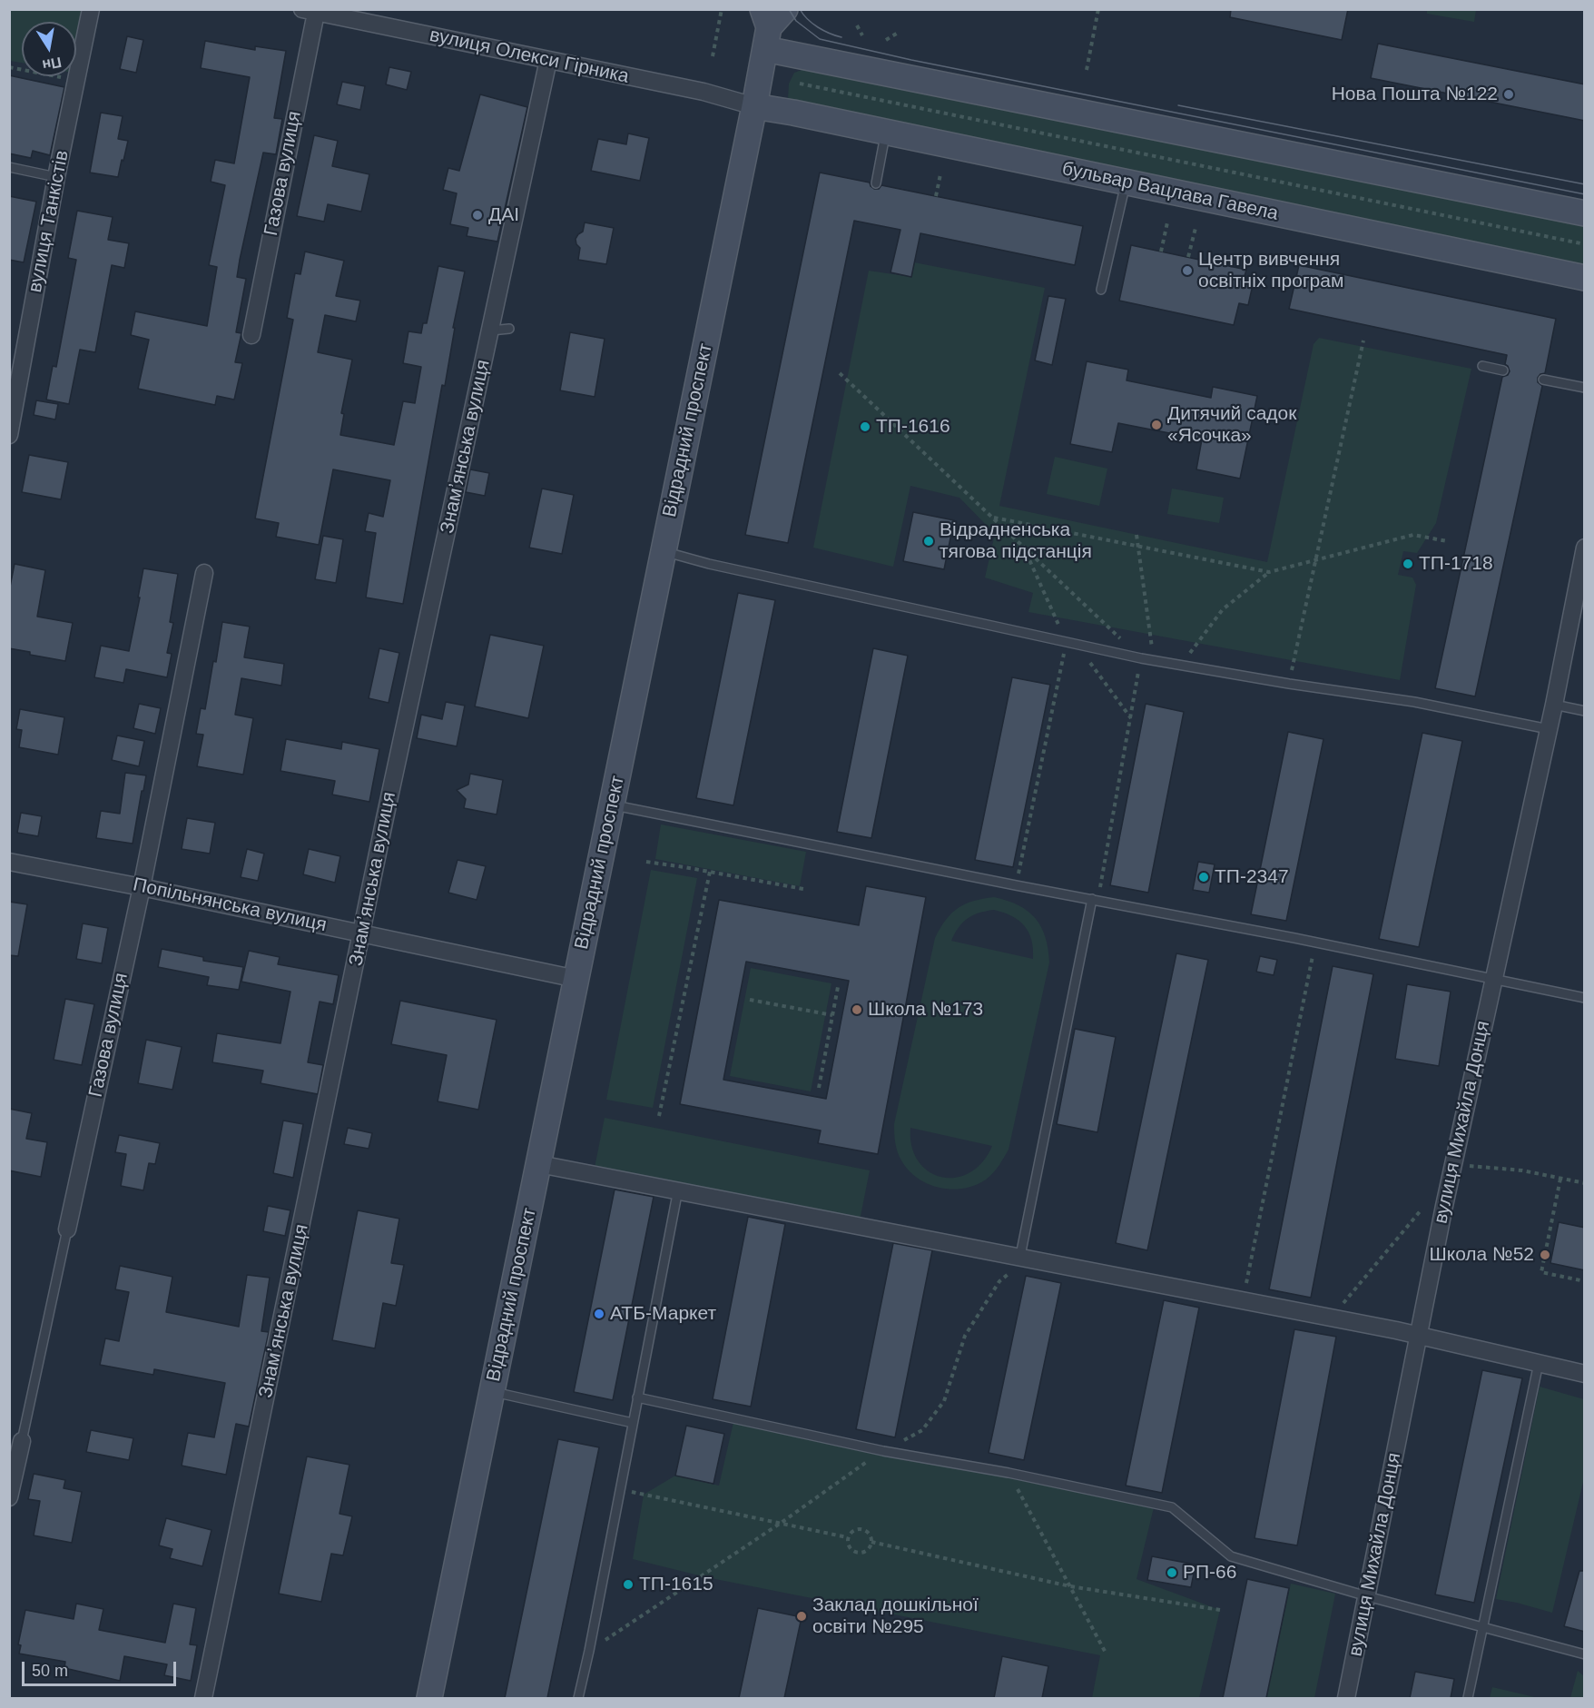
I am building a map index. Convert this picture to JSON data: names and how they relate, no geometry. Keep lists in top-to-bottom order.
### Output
{
  "streets": {
    "main road": ["бульвар Вацлава Гавела", "Відрадний проспект"],
    "street": [
      "вулиця Олекси Гірника",
      "Газова вулиця",
      "вулиця Танкістів",
      "Знамʼянська вулиця",
      "Попільнянська вулиця",
      "вулиця Михайла Донця"
    ]
  },
  "crossings": [
    ["вулиця Олекси Гірника", "Газова вулиця"],
    ["вулиця Олекси Гірника", "бульвар Вацлава Гавела"],
    ["вулиця Олекси Гірника", "Відрадний проспект"],
    ["вулиця Олекси Гірника", "Знамʼянська вулиця"],
    ["Газова вулиця", "Попільнянська вулиця"],
    ["бульвар Вацлава Гавела", "Відрадний проспект"],
    ["Відрадний проспект", "Попільнянська вулиця"],
    ["Знамʼянська вулиця", "Попільнянська вулиця"]
  ],
  "places": [
    "Нова Пошта №122",
    "ДАІ",
    "Центр вивчення освітніх програм",
    "Дитячий садок «Ясочка»",
    "ТП-1616",
    "Відрадненська тягова підстанція",
    "ТП-1718",
    "ТП-2347",
    "Школа №173",
    "Школа №52",
    "АТБ-Маркет",
    "РП-66",
    "ТП-1615",
    "Заклад дошкільної освіти №295"
  ],
  "scale_bar": "50 m",
  "north": "bottom"
}
